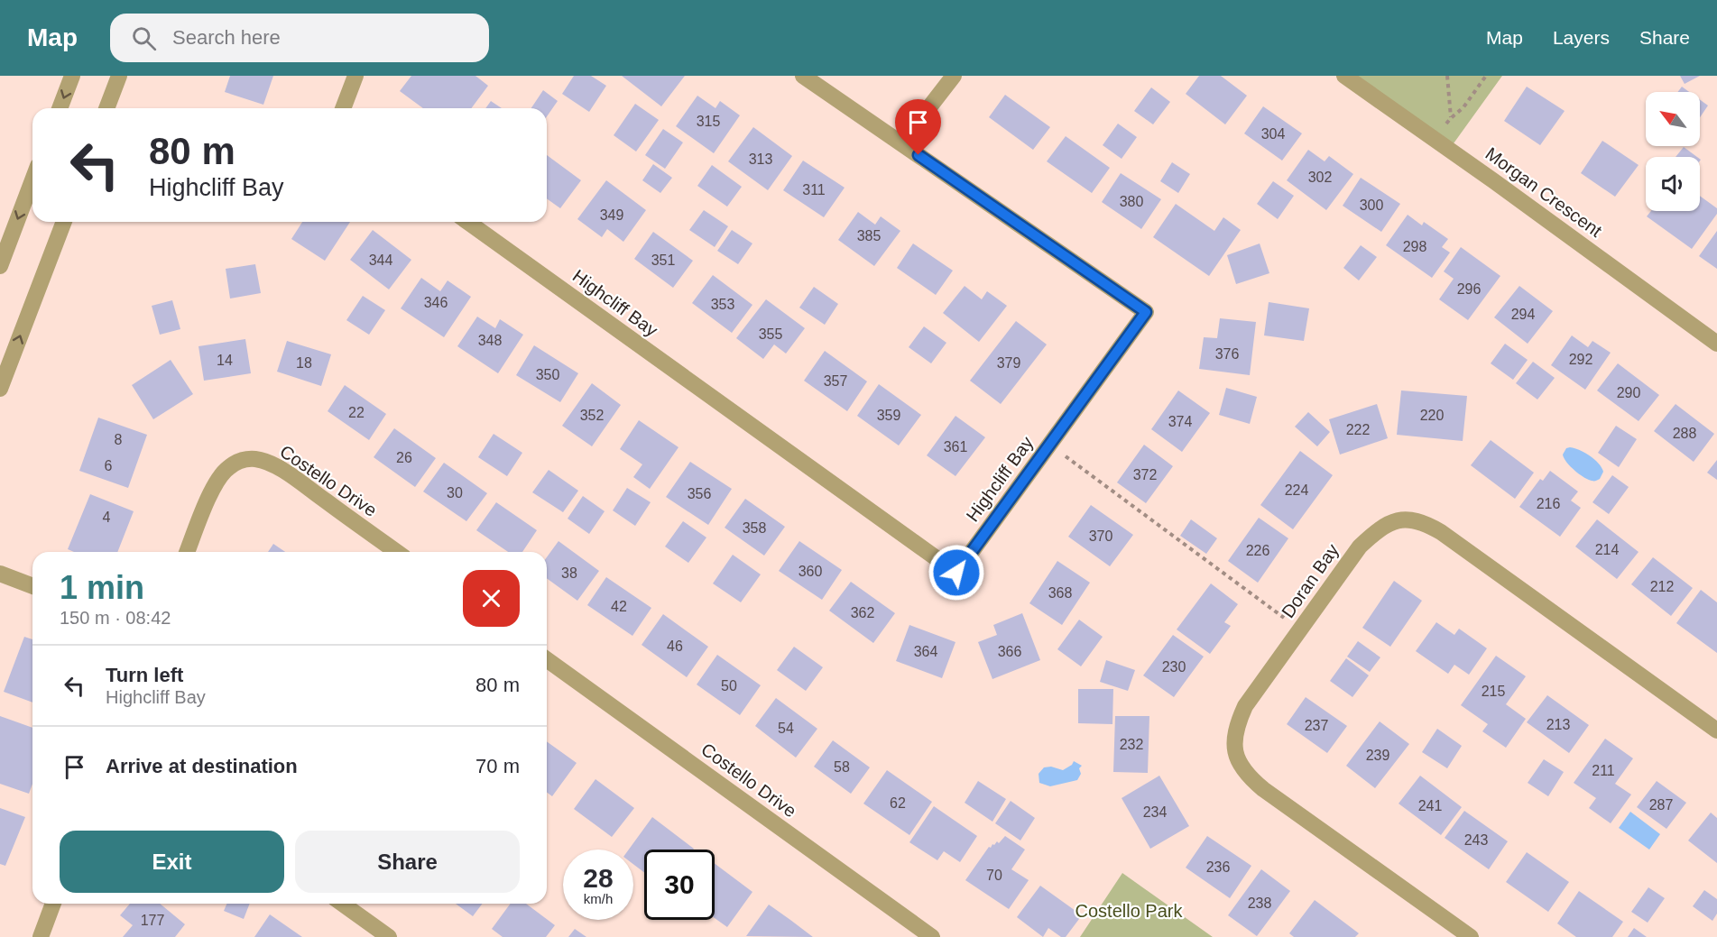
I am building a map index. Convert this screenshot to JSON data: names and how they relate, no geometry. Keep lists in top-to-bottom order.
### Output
{
  "streets": {
    "street": [
      "Morgan Crescent",
      "Highcliff Bay",
      "Costello Drive",
      "Doran Bay"
    ]
  },
  "parks": ["Costello Park"],
  "house_numbers": [
    "315",
    "304",
    "313",
    "302",
    "311",
    "380",
    "300",
    "349",
    "385",
    "298",
    "344",
    "351",
    "296",
    "346",
    "353",
    "294",
    "355",
    "348",
    "376",
    "292",
    "14",
    "18",
    "379",
    "350",
    "357",
    "290",
    "22",
    "352",
    "359",
    "220",
    "374",
    "222",
    "288",
    "8",
    "361",
    "26",
    "6",
    "372",
    "224",
    "30",
    "356",
    "216",
    "4",
    "358",
    "370",
    "214",
    "226",
    "360",
    "38",
    "212",
    "368",
    "42",
    "362",
    "46",
    "364",
    "366",
    "230",
    "50",
    "215",
    "213",
    "237",
    "54",
    "232",
    "239",
    "58",
    "211",
    "62",
    "287",
    "241",
    "234",
    "243",
    "236",
    "70",
    "238",
    "177"
  ],
  "north": "top left",
  "page": {
    "header": "Map",
    "search": "Search here",
    "nav": ["Map", "Layers", "Share"],
    "turn": ["80 m", "Highcliff Bay"],
    "heading": ["1 min", "150 m · 08:42"],
    "list": [
      {
        "name": "Turn left",
        "note": "Highcliff Bay",
        "value": "80 m"
      },
      {
        "name": "Arrive at destination",
        "value": "70 m"
      }
    ],
    "buttons": ["Exit", "Share"],
    "speed": "28 km/h",
    "limit": "30"
  }
}
